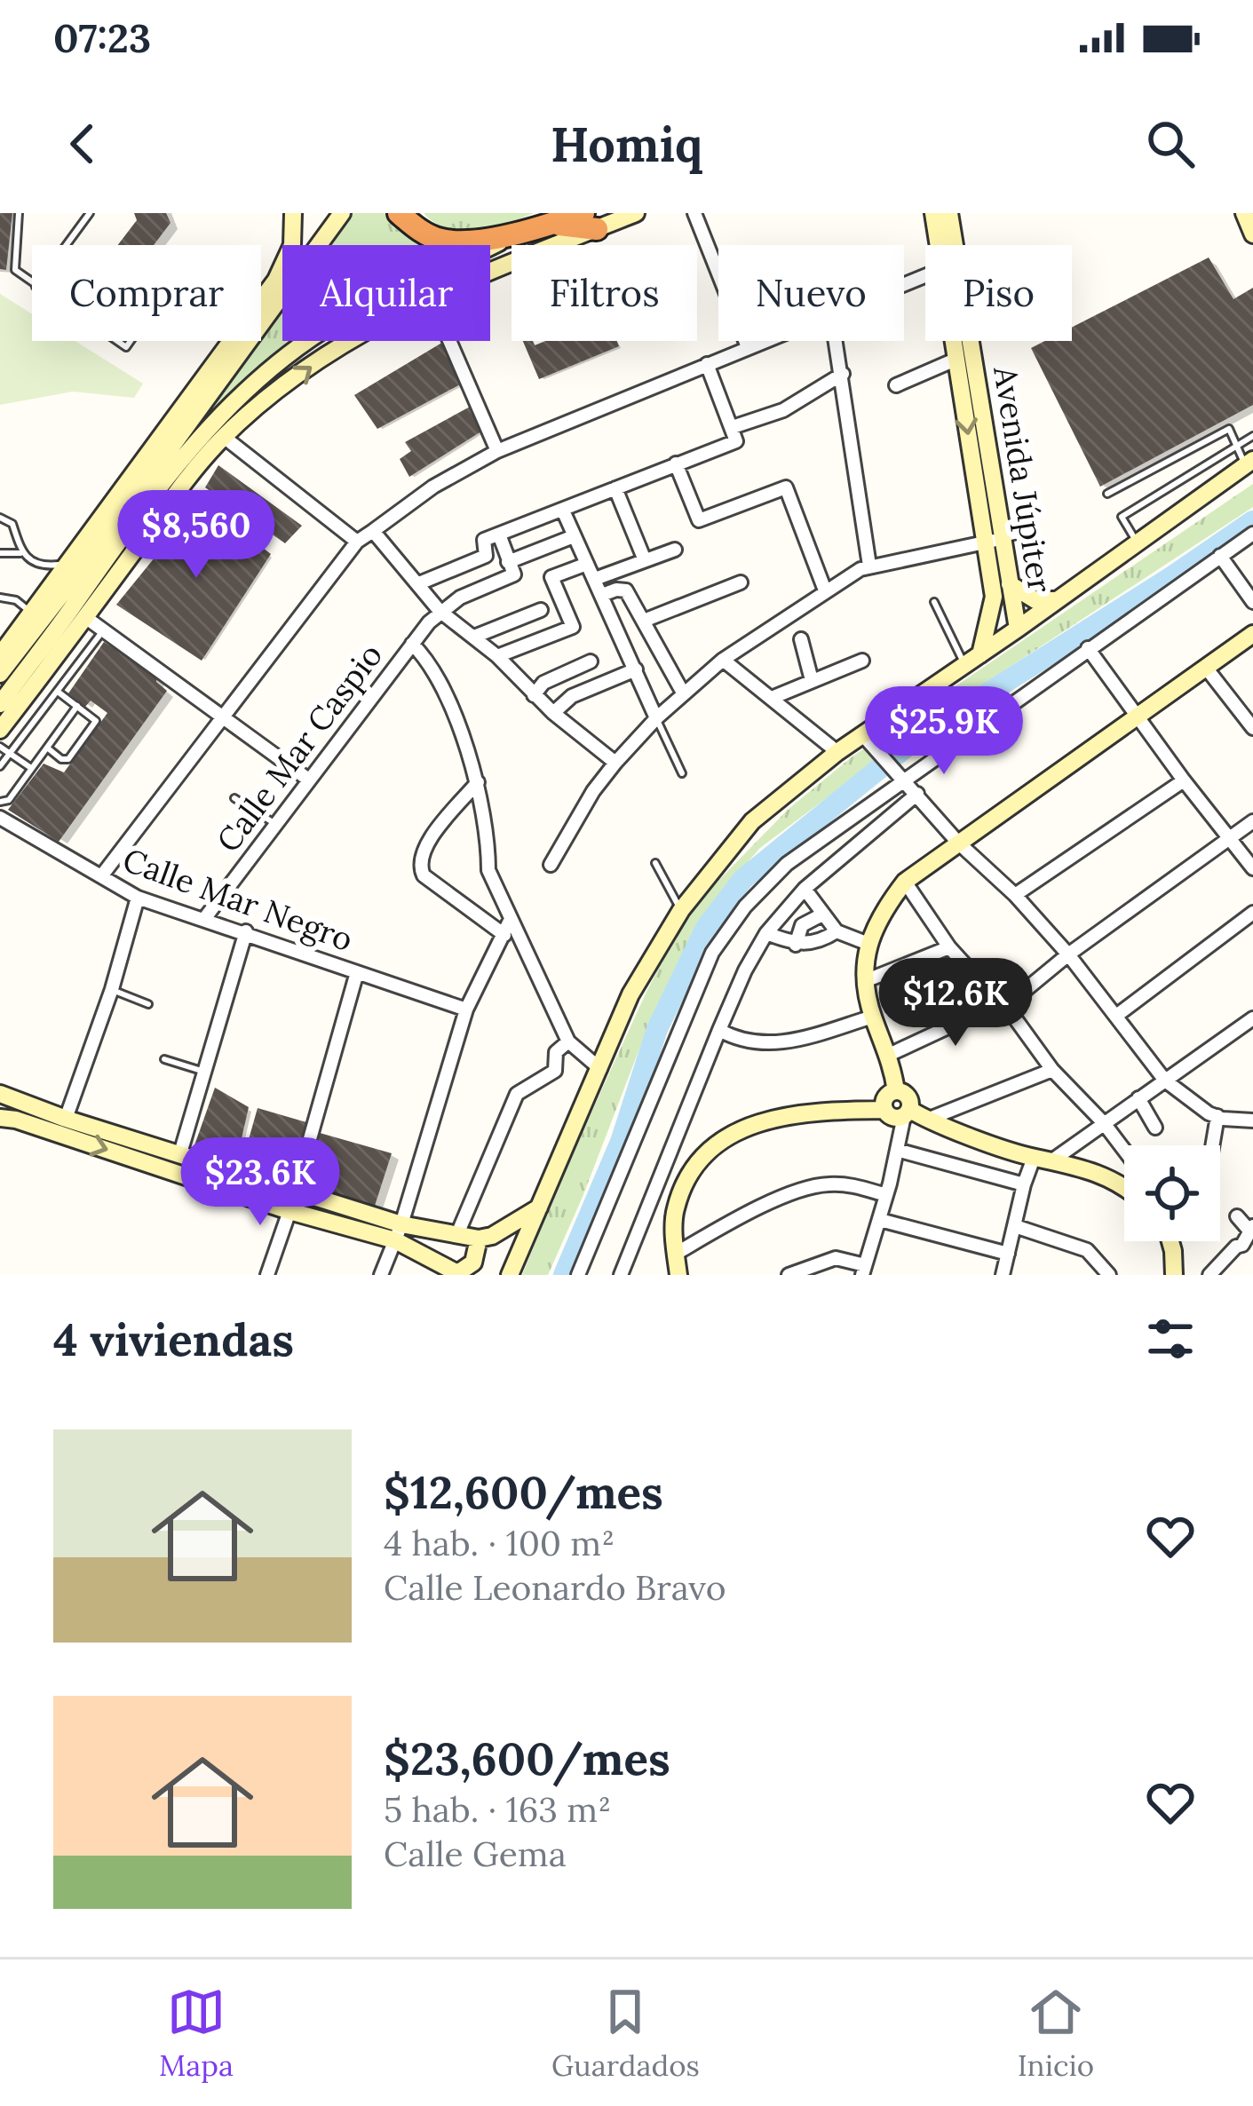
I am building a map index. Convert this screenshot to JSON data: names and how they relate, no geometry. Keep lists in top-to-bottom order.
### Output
{
  "streets": {
    "main road": ["Avenida Júpiter"],
    "street": ["Calle Mar Caspio", "Calle Mar Negro"]
  },
  "crossings": [
    ["Calle Mar Caspio", "Calle Mar Negro"]
  ],
  "page": {
    "status": "07:23",
    "header": "Homiq",
    "chip": [
      "Comprar",
      "Alquilar",
      "Filtros",
      "Nuevo",
      "Piso"
    ],
    "price": [
      "$8,560",
      "$25.9K",
      "$12.6K",
      "$23.6K"
    ],
    "heading": "4 viviendas",
    "list": [
      {
        "name": "$12,600/mes",
        "note": "4 hab. · 100 m² · Calle Leonardo Bravo"
      },
      {
        "name": "$23,600/mes",
        "note": "5 hab. · 163 m² · Calle Gema"
      }
    ],
    "tabs": ["Mapa", "Guardados", "Inicio"]
  }
}
